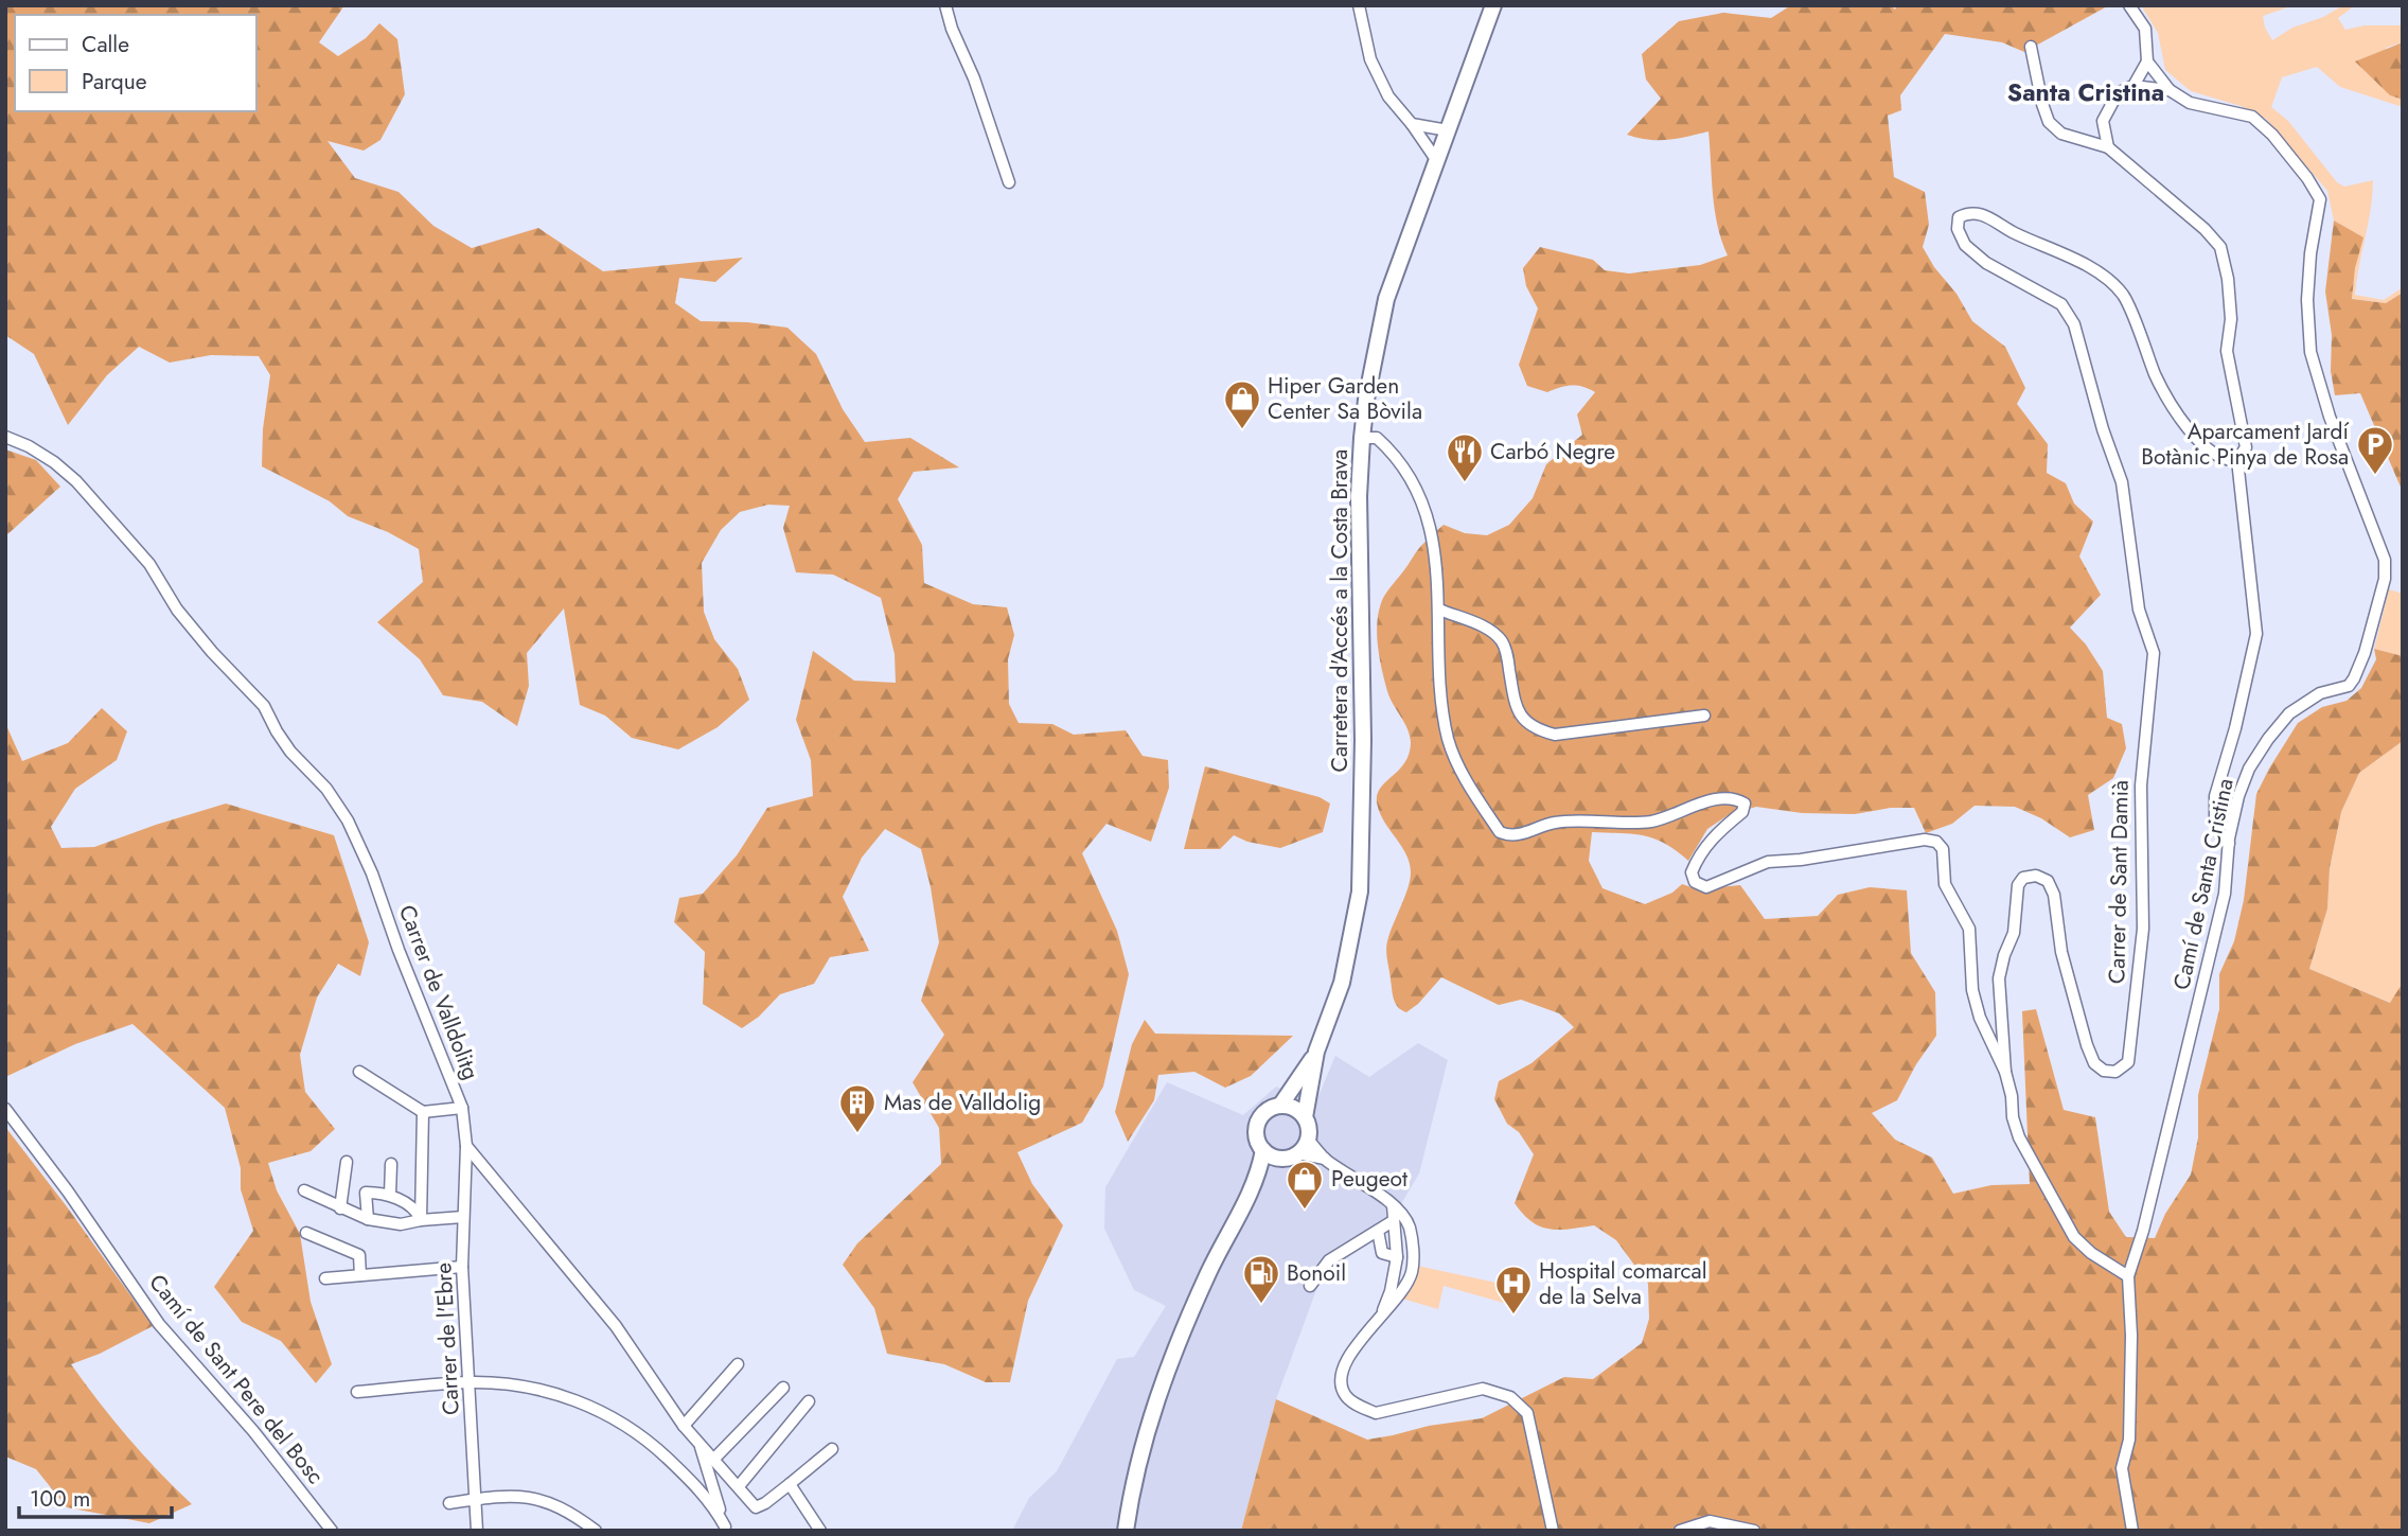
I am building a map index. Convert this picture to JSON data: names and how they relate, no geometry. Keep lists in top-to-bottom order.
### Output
{
  "streets": {
    "main road": ["Carretera d'Accés a la Costa Brava"],
    "street": [
      "Carrer de Sant Damià",
      "Camí de Santa Cristina",
      "Carrer de Valldolitg",
      "Carrer de l'Ebre",
      "Camí de Sant Pere del Bosc"
    ]
  },
  "crossings": [
    ["Carrer de Valldolitg", "Carrer de l'Ebre"]
  ],
  "districts": ["Santa Cristina"],
  "places": {
    "shop": ["Hiper Garden Center Sa Bòvila", "Peugeot"],
    "parking": ["Aparcament Jardí Botànic Pinya de Rosa"],
    "restaurant": ["Carbó Negre"],
    "building": ["Mas de Valldolig"],
    "fuel station": ["Bonoil"],
    "hospital": ["Hospital comarcal de la Selva"]
  },
  "legend": ["Calle", "Parque"],
  "scale_bar": "100 m"
}
